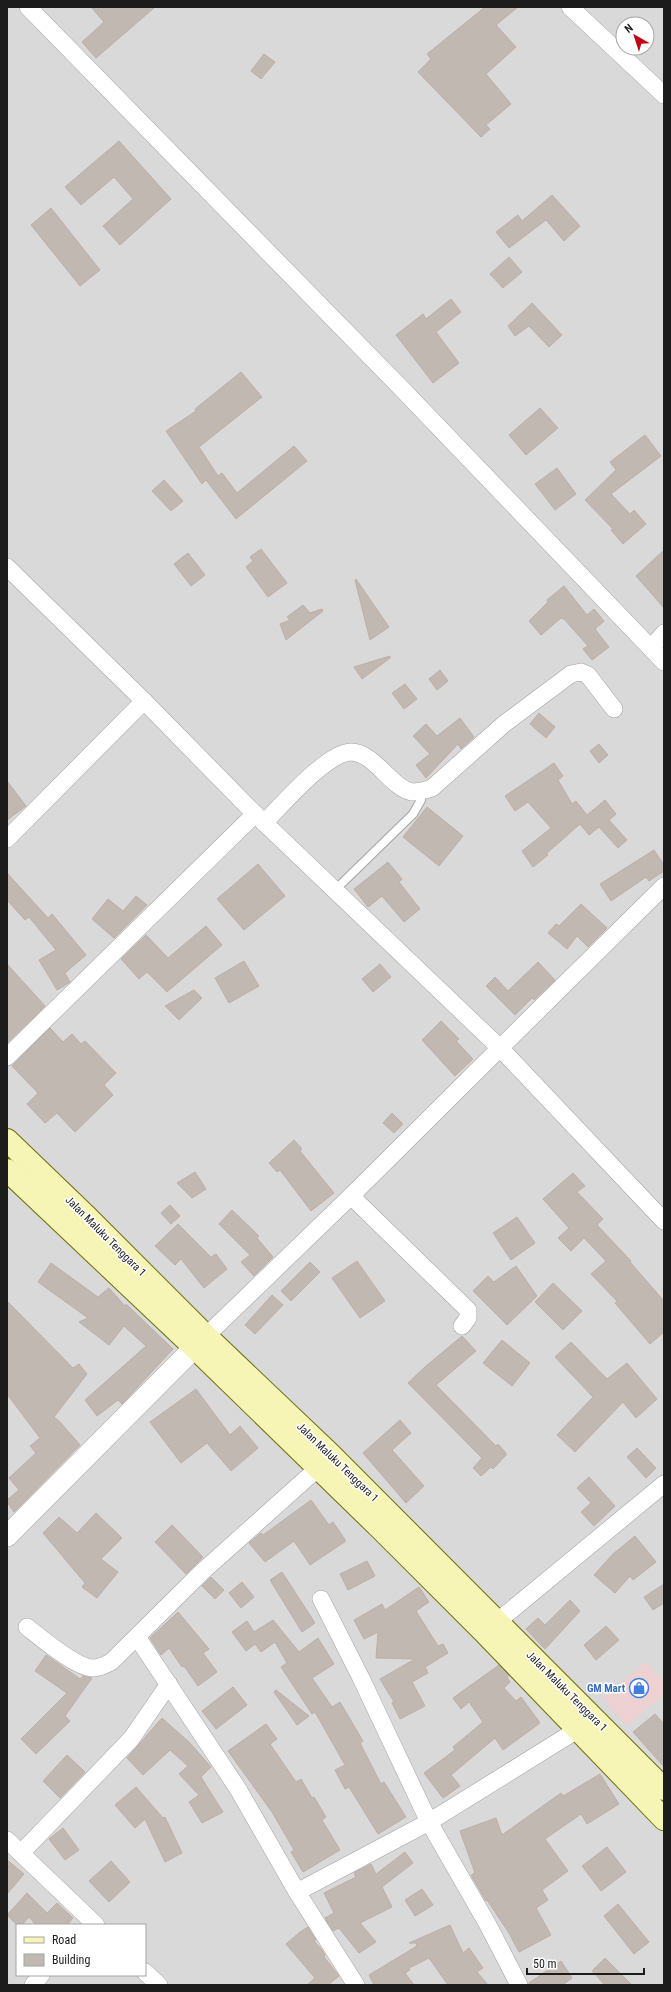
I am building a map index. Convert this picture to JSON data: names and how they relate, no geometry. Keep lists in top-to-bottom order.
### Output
{
  "streets": {
    "main road": ["Jalan Maluku Tenggara 1"]
  },
  "places": {
    "shop": ["GM Mart"]
  },
  "legend": ["Road", "Building"],
  "scale_bar": "50 m",
  "north": "top left"
}
